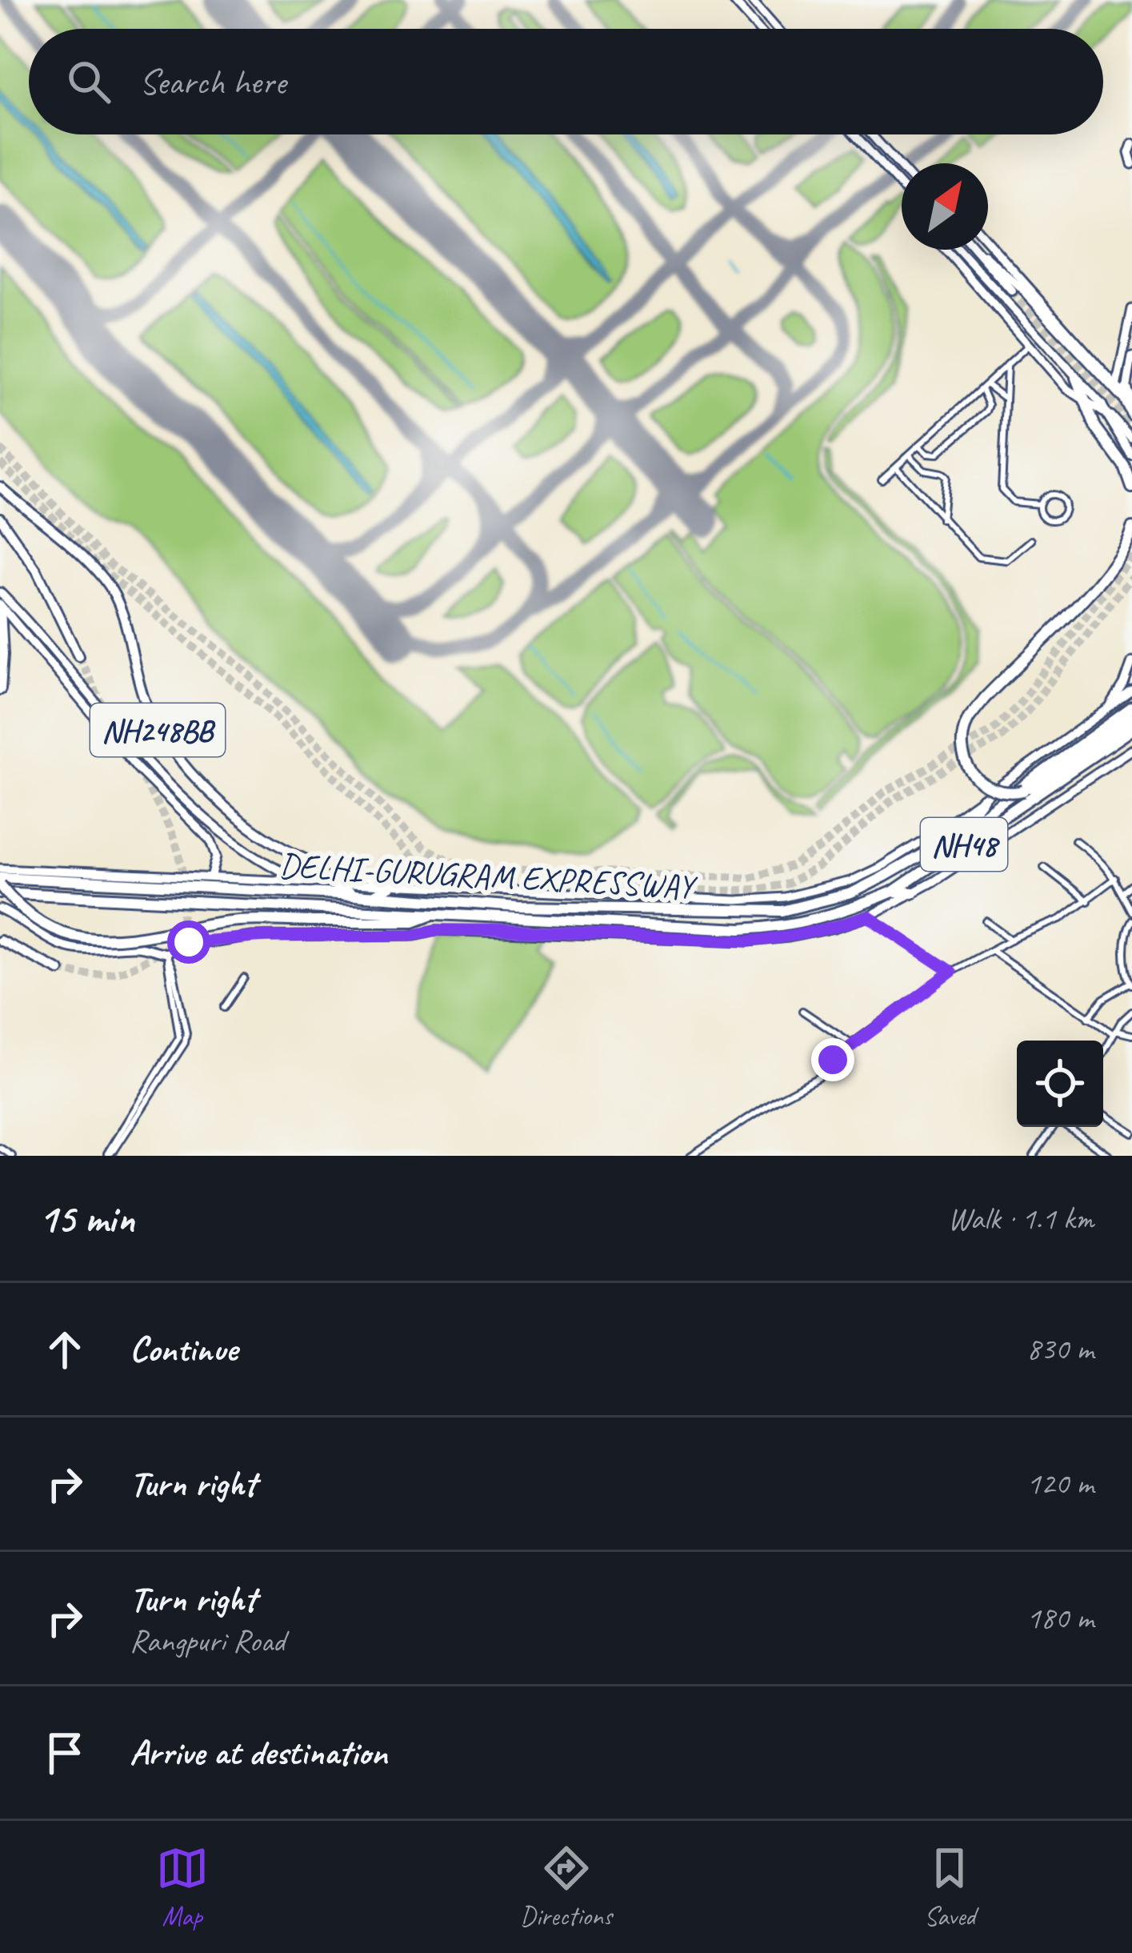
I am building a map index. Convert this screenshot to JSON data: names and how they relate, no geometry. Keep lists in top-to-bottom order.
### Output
{
  "streets": {
    "highway": ["NH248BB", "NH48", "DELHI-GURUGRAM EXPRESSWAY"]
  },
  "crossings": [
    ["NH48", "DELHI-GURUGRAM EXPRESSWAY"]
  ],
  "north": "top right",
  "page": {
    "search": "Search here",
    "heading": ["15 min", "Walk · 1.1 km"],
    "list": [
      ["Continue", "830 m"],
      ["Turn right", "120 m"],
      ["Turn right", "Rangpuri Road", "180 m"],
      "Arrive at destination"
    ],
    "nav": ["Map", "Directions", "Saved"]
  }
}
